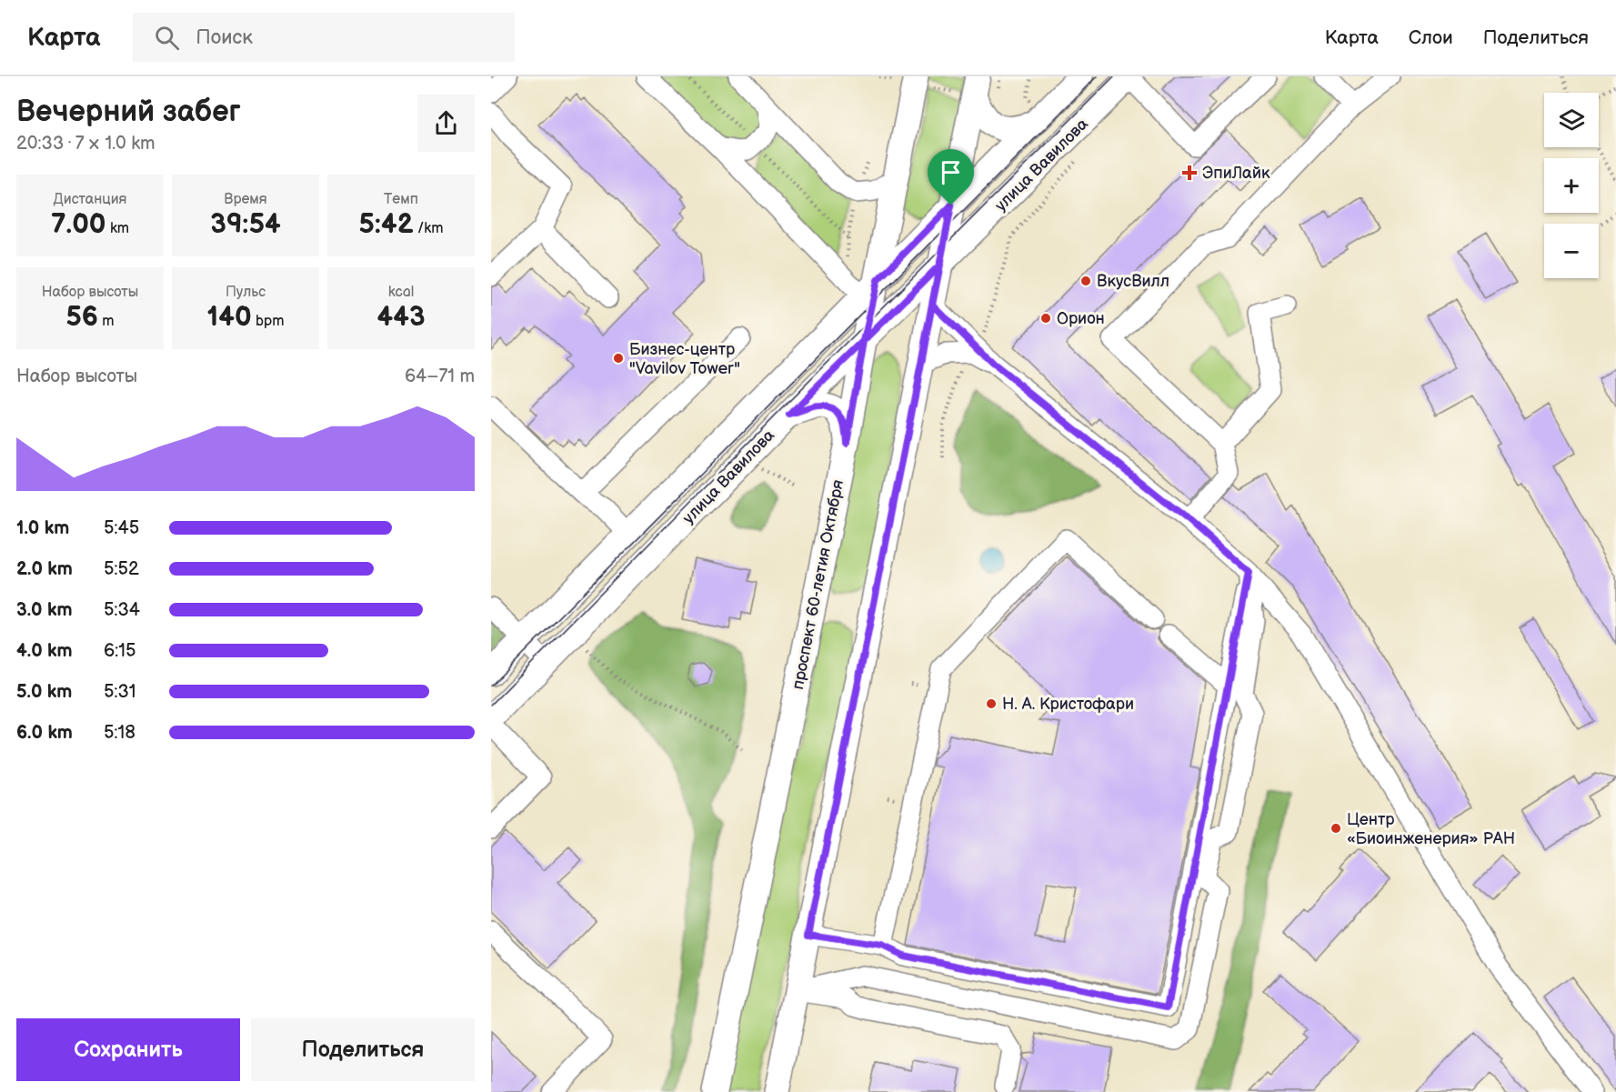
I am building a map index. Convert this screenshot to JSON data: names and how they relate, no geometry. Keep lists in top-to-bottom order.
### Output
{
  "streets": {
    "main road": ["улица Вавилова", "проспект 60-летия Октября"]
  },
  "crossings": [
    ["улица Вавилова", "проспект 60-летия Октября"]
  ],
  "places": {
    "health": ["ЭпиЛайк"],
    "other": [
      "ВкусВилл",
      "Орион",
      "Бизнес-центр \"Vavilov Tower\"",
      "Н. А. Кристофари",
      "Центр «Биоинженерия» РАН"
    ]
  },
  "page": {
    "header": "Карта",
    "search": "Поиск",
    "nav": ["Карта", "Слои", "Поделиться"],
    "heading": ["Вечерний забег", "20:33 · 7 × 1.0 km"],
    "map_buttons": ["+", "−"],
    "stats": [
      ["Дистанция", "7.00 km"],
      ["Время", "39:54"],
      ["Темп", "5:42 /km"],
      ["Набор высоты", "56 m"],
      ["Пульс", "140 bpm"],
      ["kcal", "443"]
    ],
    "chart": ["Набор высоты", "64–71 m"],
    "list": [
      {
        "name": "1.0 km",
        "note": "5:45"
      },
      {
        "name": "2.0 km",
        "note": "5:52"
      },
      {
        "name": "3.0 km",
        "note": "5:34"
      },
      {
        "name": "4.0 km",
        "note": "6:15"
      },
      {
        "name": "5.0 km",
        "note": "5:31"
      },
      {
        "name": "6.0 km",
        "note": "5:18"
      }
    ],
    "buttons": ["Сохранить", "Поделиться"]
  }
}
